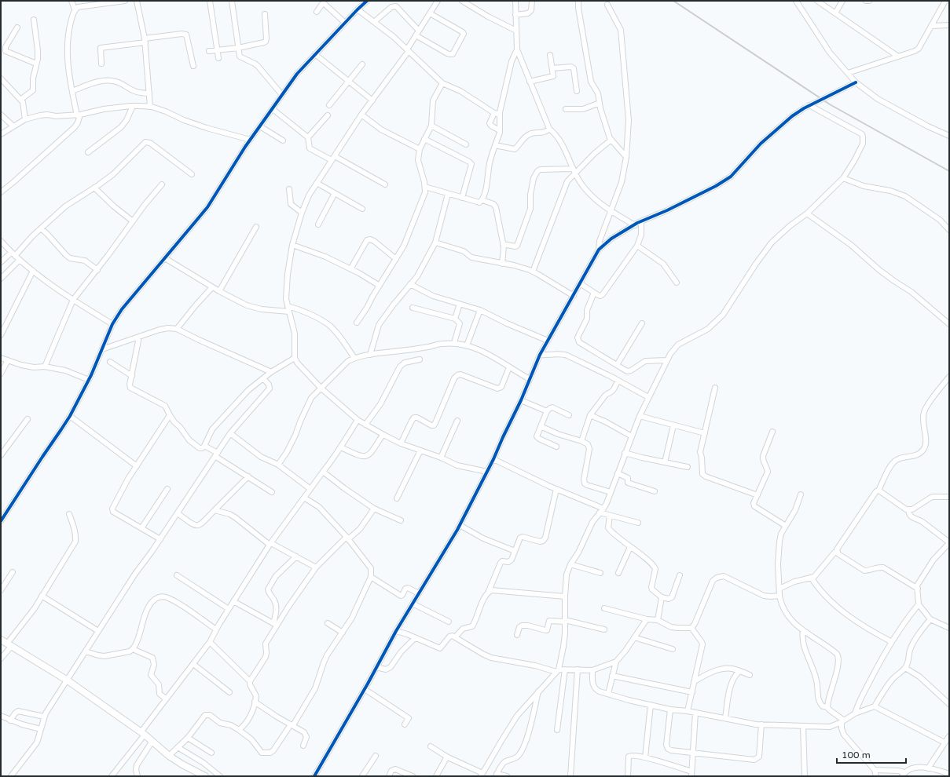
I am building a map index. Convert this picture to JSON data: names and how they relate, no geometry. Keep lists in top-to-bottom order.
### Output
{
  "scale_bar": "100 m"
}
